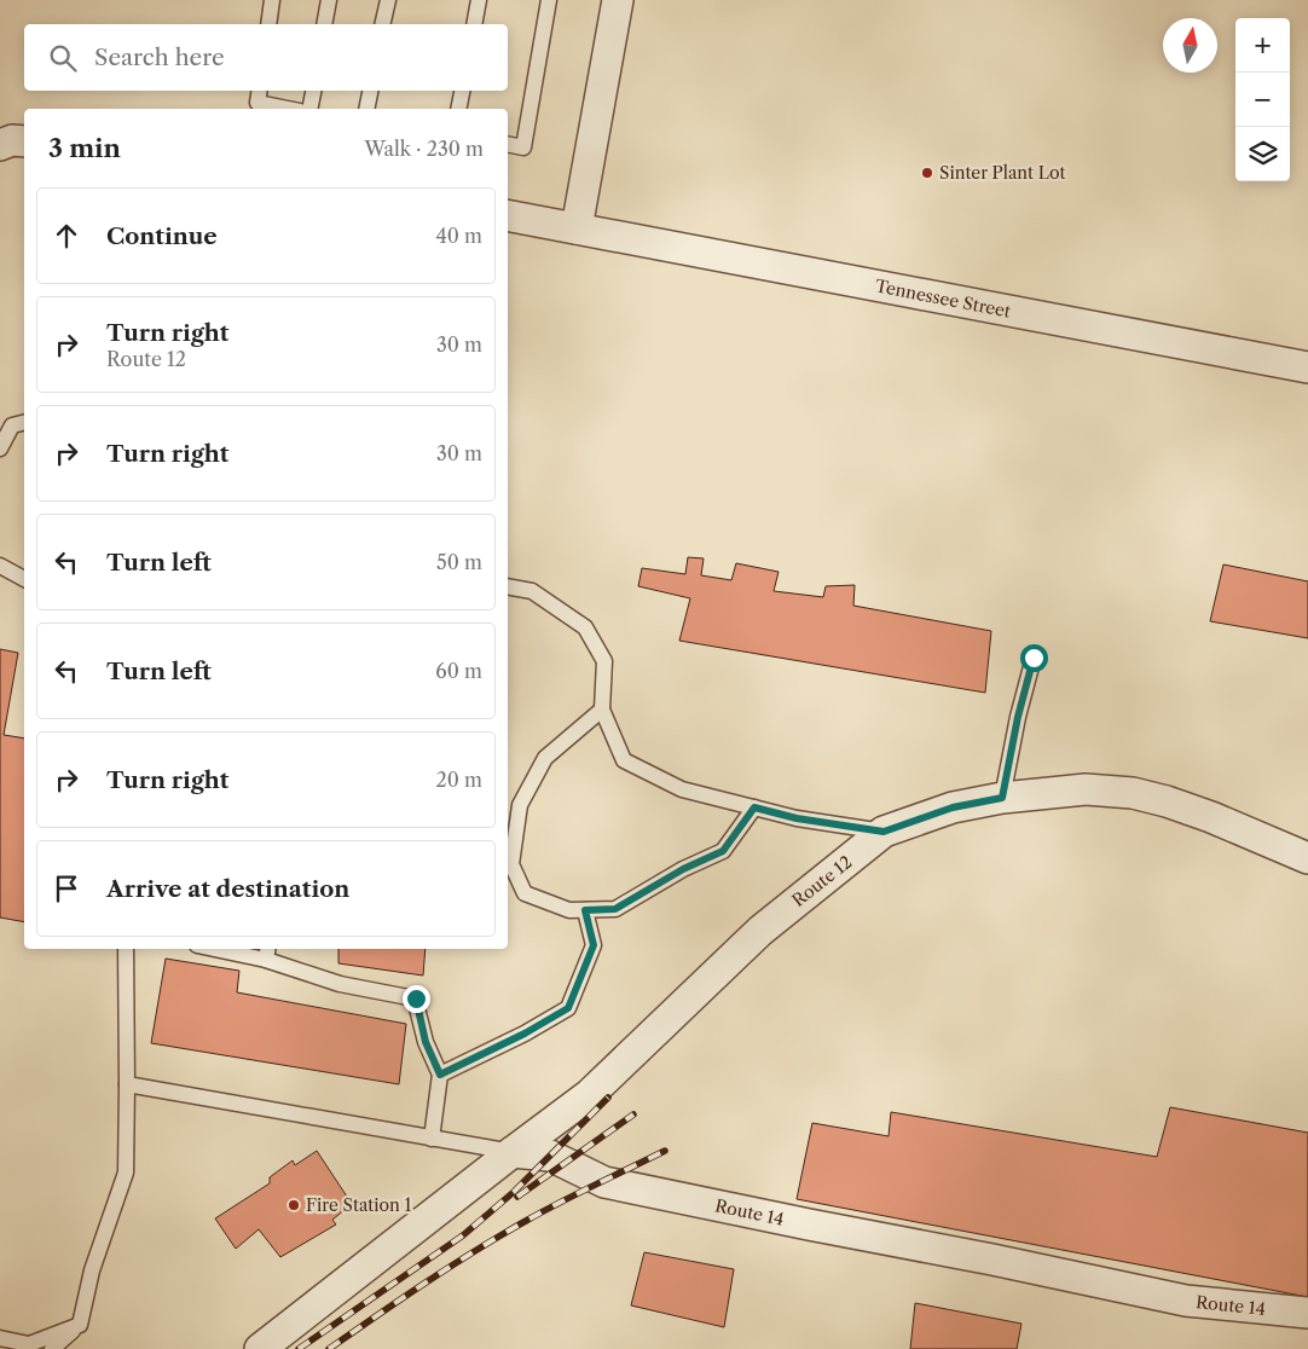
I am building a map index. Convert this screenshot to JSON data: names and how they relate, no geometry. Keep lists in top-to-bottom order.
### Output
{
  "streets": {
    "street": ["Tennessee Street", "Route 12", "Route 14"]
  },
  "crossings": [
    ["Route 12", "Route 14"]
  ],
  "places": ["Sinter Plant Lot", "Fire Station 1"],
  "north": "top",
  "page": {
    "map_buttons": ["+", "−"],
    "search": "Search here",
    "heading": ["3 min", "Walk · 230 m"],
    "list": [
      ["Continue", "40 m"],
      ["Turn right", "Route 12", "30 m"],
      ["Turn right", "30 m"],
      ["Turn left", "50 m"],
      ["Turn left", "60 m"],
      ["Turn right", "20 m"],
      "Arrive at destination"
    ]
  }
}
